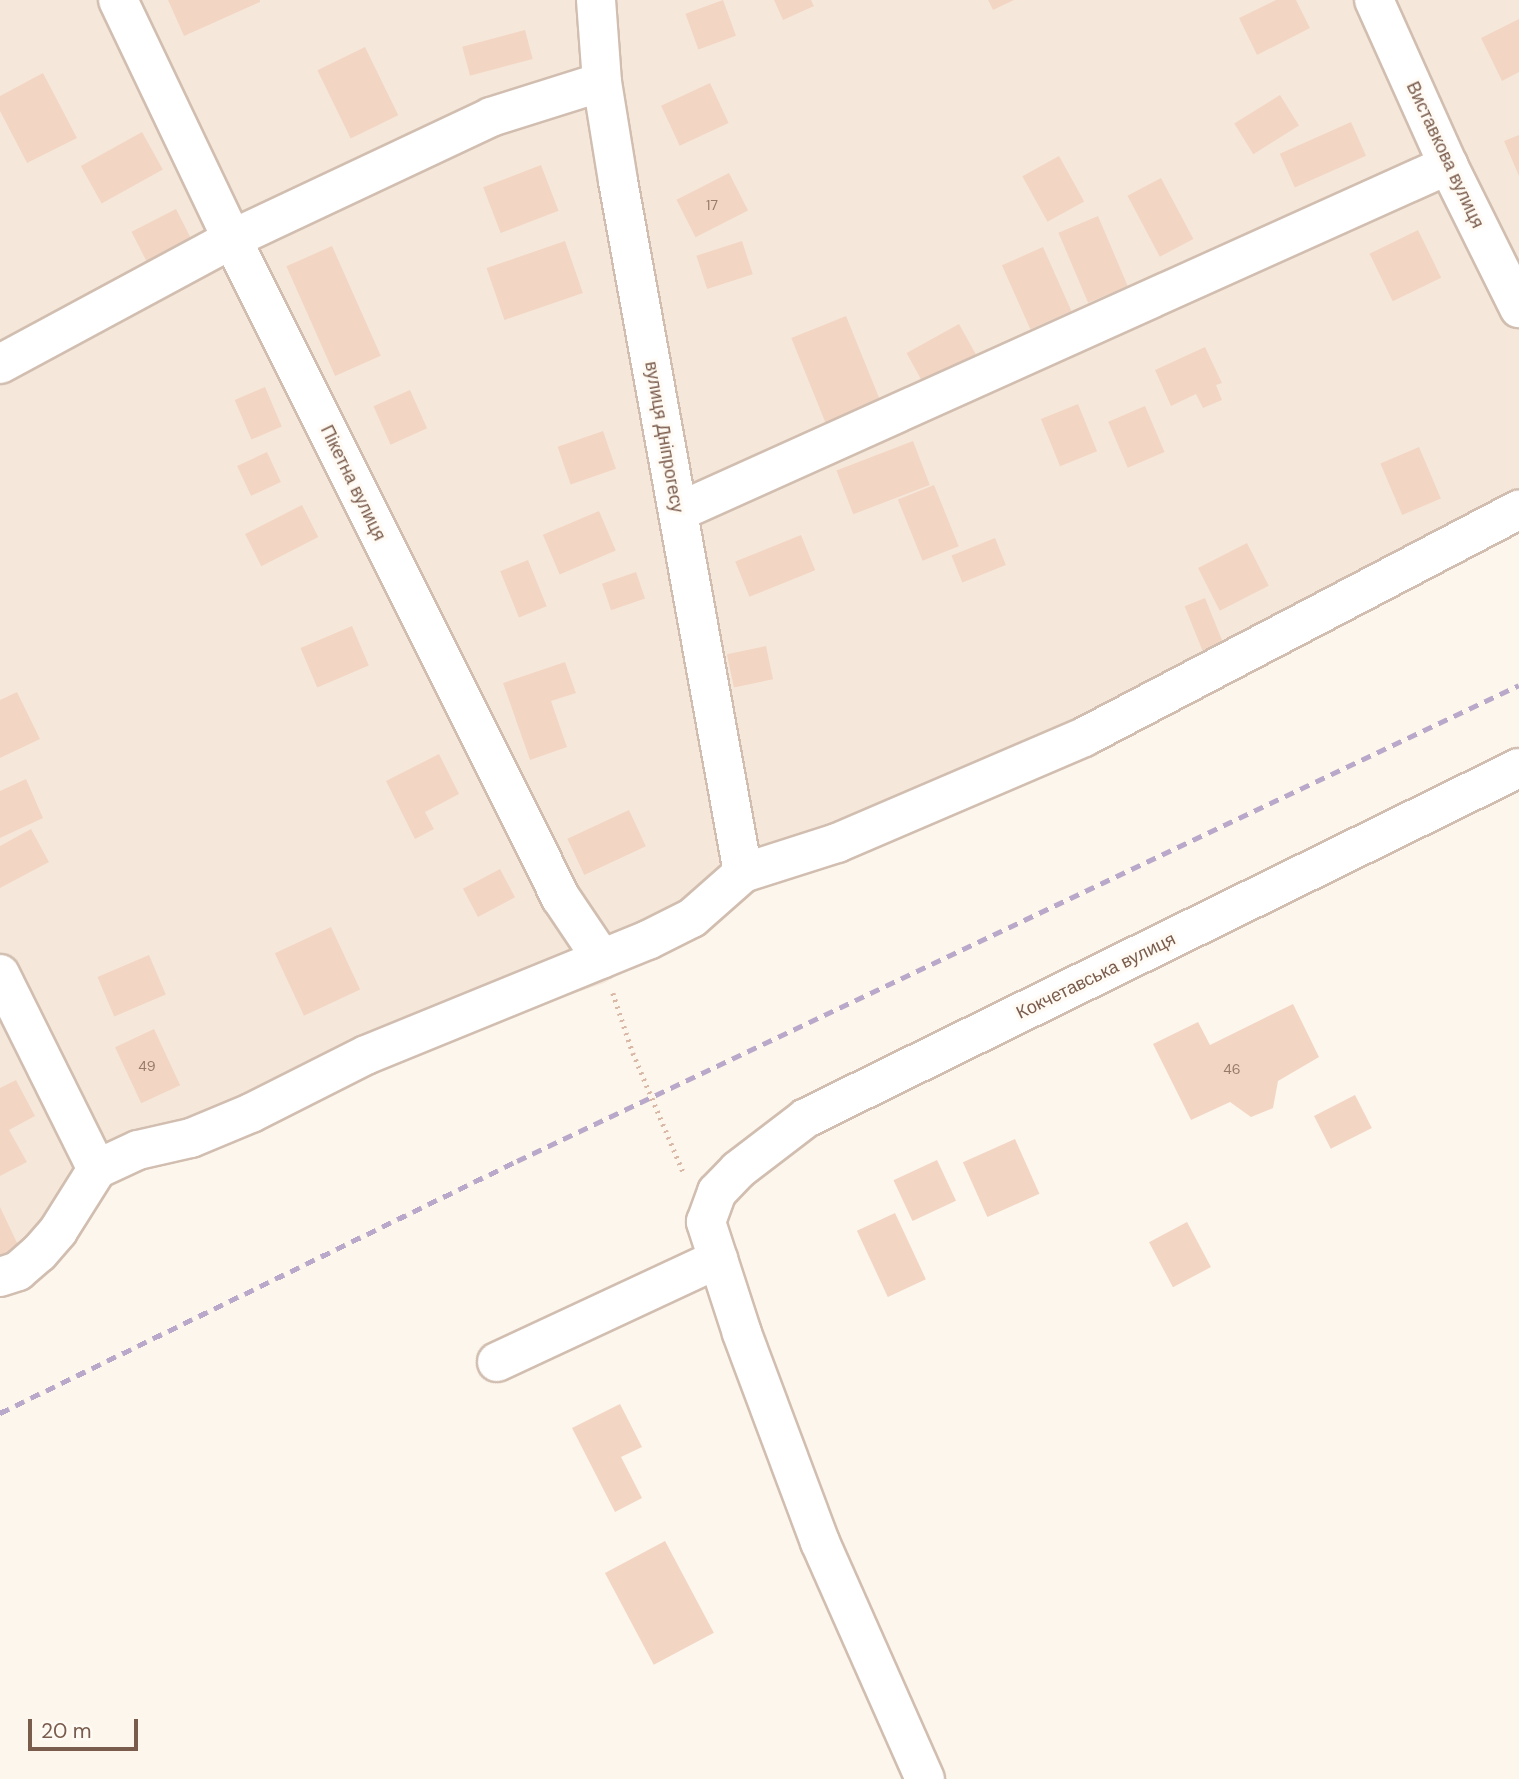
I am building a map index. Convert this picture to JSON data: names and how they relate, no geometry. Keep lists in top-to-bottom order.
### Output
{
  "streets": {
    "street": [
      "Виставкова вулиця",
      "вулиця Дніпрогесу",
      "Пікетна вулиця",
      "Кокчетавська вулиця"
    ]
  },
  "house_numbers": ["17", "49", "46"],
  "scale_bar": "20 m"
}
